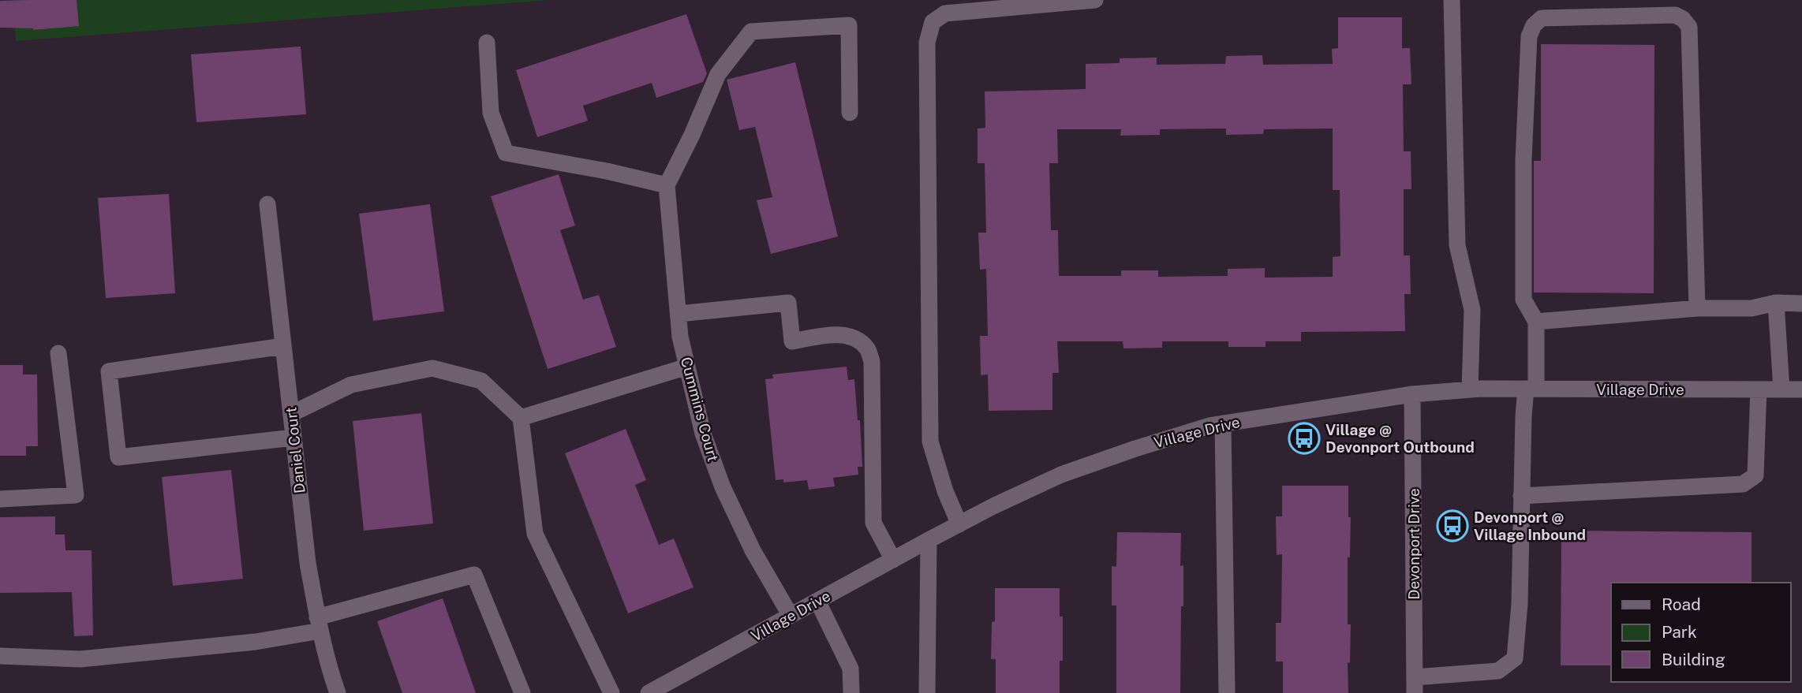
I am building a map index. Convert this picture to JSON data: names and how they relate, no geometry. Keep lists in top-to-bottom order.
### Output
{
  "streets": {
    "street": [
      "Village Drive",
      "Cummins Court",
      "Daniel Court",
      "Devonport Drive"
    ]
  },
  "crossings": [
    ["Village Drive", "Cummins Court"],
    ["Village Drive", "Devonport Drive"]
  ],
  "places": {
    "bus stop": ["Village @ Devonport Outbound", "Devonport @ Village Inbound"]
  },
  "legend": ["Road", "Park", "Building"]
}
